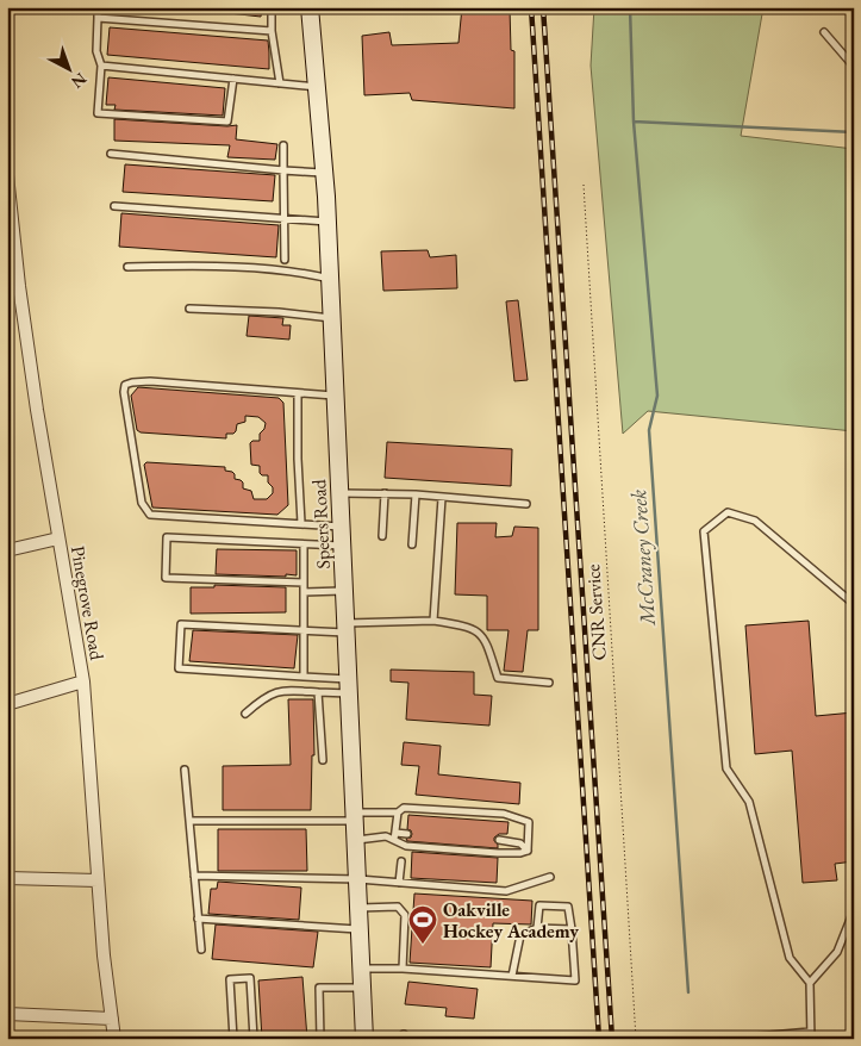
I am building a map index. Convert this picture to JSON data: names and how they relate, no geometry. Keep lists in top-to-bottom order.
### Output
{
  "streets": {
    "main road": ["Speers Road"],
    "street": ["Pinegrove Road"],
    "path": ["CNR Service"]
  },
  "water": ["McCraney Creek"],
  "places": {
    "sports": ["Oakville Hockey Academy"]
  },
  "north": "bottom right"
}
